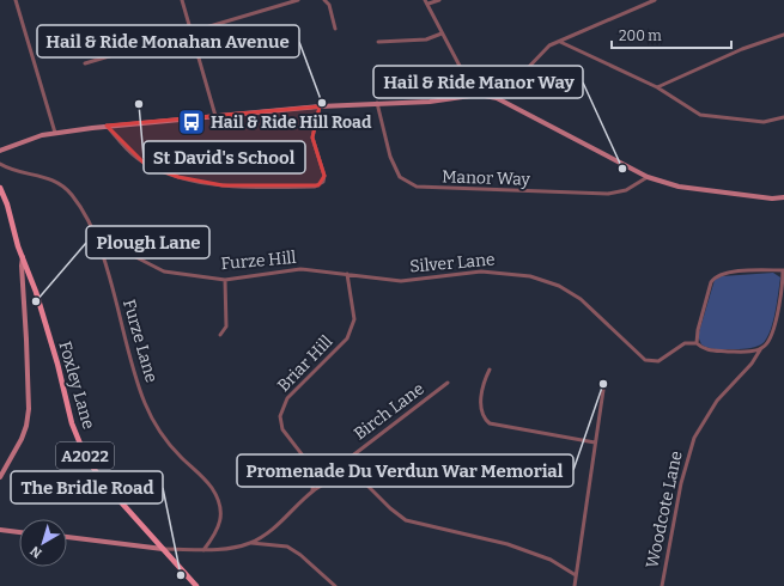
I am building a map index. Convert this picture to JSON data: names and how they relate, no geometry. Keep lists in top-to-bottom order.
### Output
{
  "streets": {
    "main road": ["Foxley Lane", "A2022"],
    "street": [
      "Manor Way",
      "Furze Hill",
      "Silver Lane",
      "Furze Lane",
      "Briar Hill",
      "Birch Lane",
      "Woodcote Lane"
    ]
  },
  "crossings": [
    ["Furze Hill", "Silver Lane"],
    ["Furze Hill", "Furze Lane"],
    ["Furze Hill", "Briar Hill"],
    ["Silver Lane", "Briar Hill"]
  ],
  "places": {
    "other": [
      "Hail & Ride Monahan Avenue",
      "St David's School",
      "Hail & Ride Manor Way",
      "Plough Lane",
      "Promenade Du Verdun War Memorial",
      "The Bridle Road"
    ],
    "bus stop": ["Hail & Ride Hill Road"]
  },
  "scale_bar": "200 m",
  "north": "bottom left"
}
